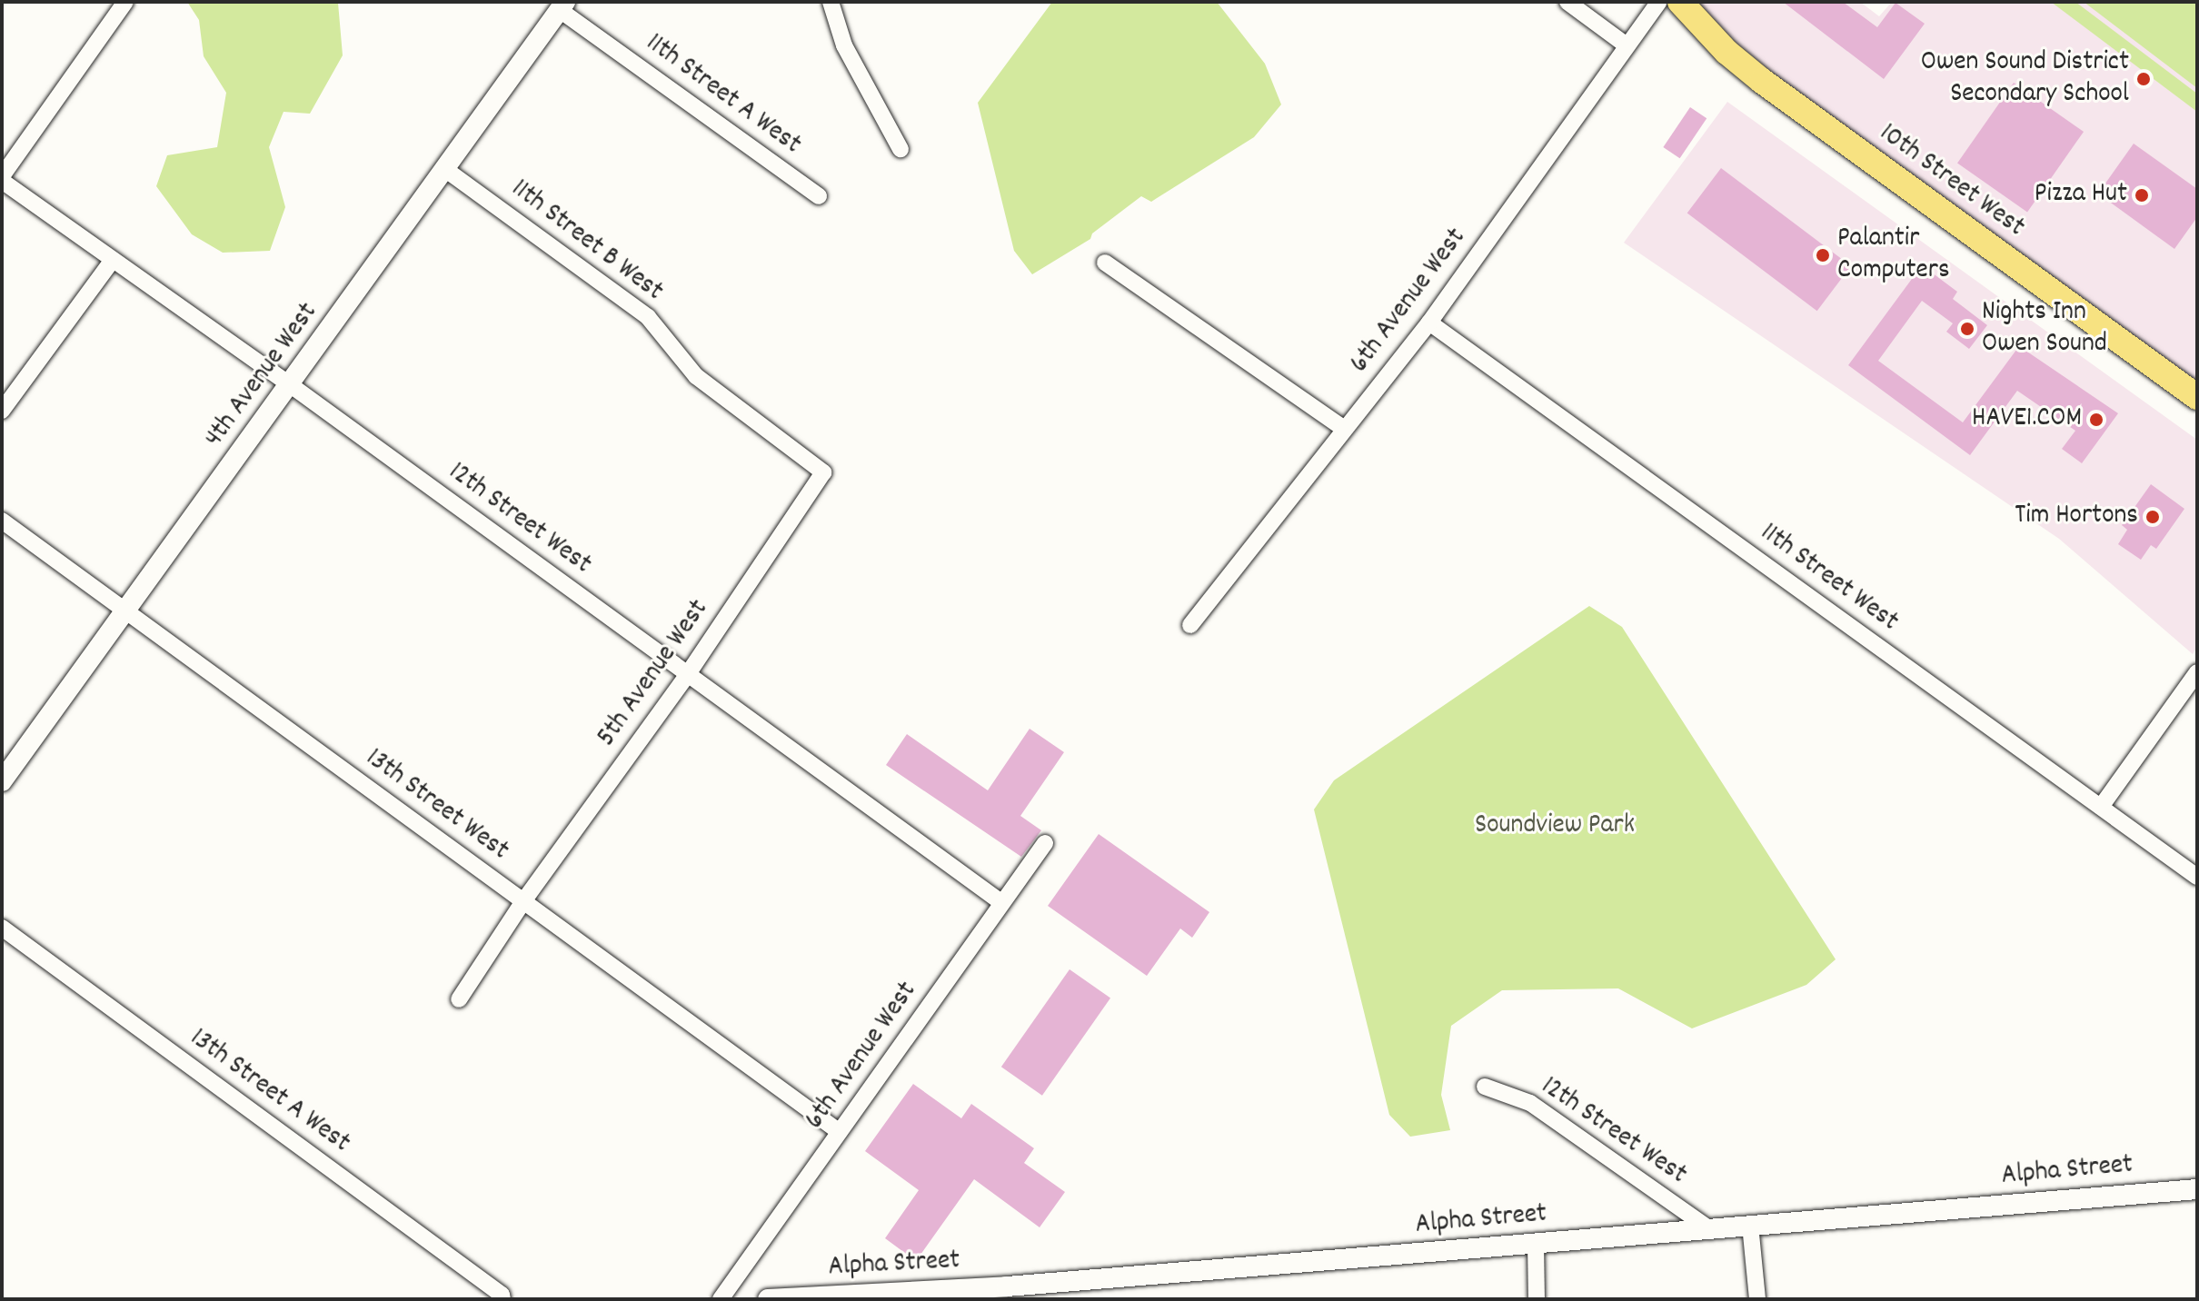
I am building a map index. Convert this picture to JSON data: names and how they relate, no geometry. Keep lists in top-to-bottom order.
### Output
{
  "streets": {
    "main road": ["10th Street West"],
    "street": [
      "11th Street A West",
      "11th Street B West",
      "6th Avenue West",
      "4th Avenue West",
      "12th Street West",
      "11th Street West",
      "5th Avenue West",
      "13th Street West",
      "13th Street A West",
      "Alpha Street"
    ]
  },
  "crossings": [
    ["11th Street A West", "4th Avenue West"],
    ["11th Street B West", "4th Avenue West"],
    ["11th Street B West", "5th Avenue West"],
    ["6th Avenue West", "12th Street West"],
    ["6th Avenue West", "11th Street West"],
    ["6th Avenue West", "13th Street West"],
    ["4th Avenue West", "12th Street West"],
    ["4th Avenue West", "13th Street West"],
    ["12th Street West", "5th Avenue West"],
    ["12th Street West", "Alpha Street"],
    ["5th Avenue West", "13th Street West"]
  ],
  "parks": ["Soundview Park"],
  "places": [
    "Owen Sound District Secondary School",
    "Pizza Hut",
    "Palantir Computers",
    "Nights Inn Owen Sound",
    "HAVE1.COM",
    "Tim Hortons"
  ]
}
